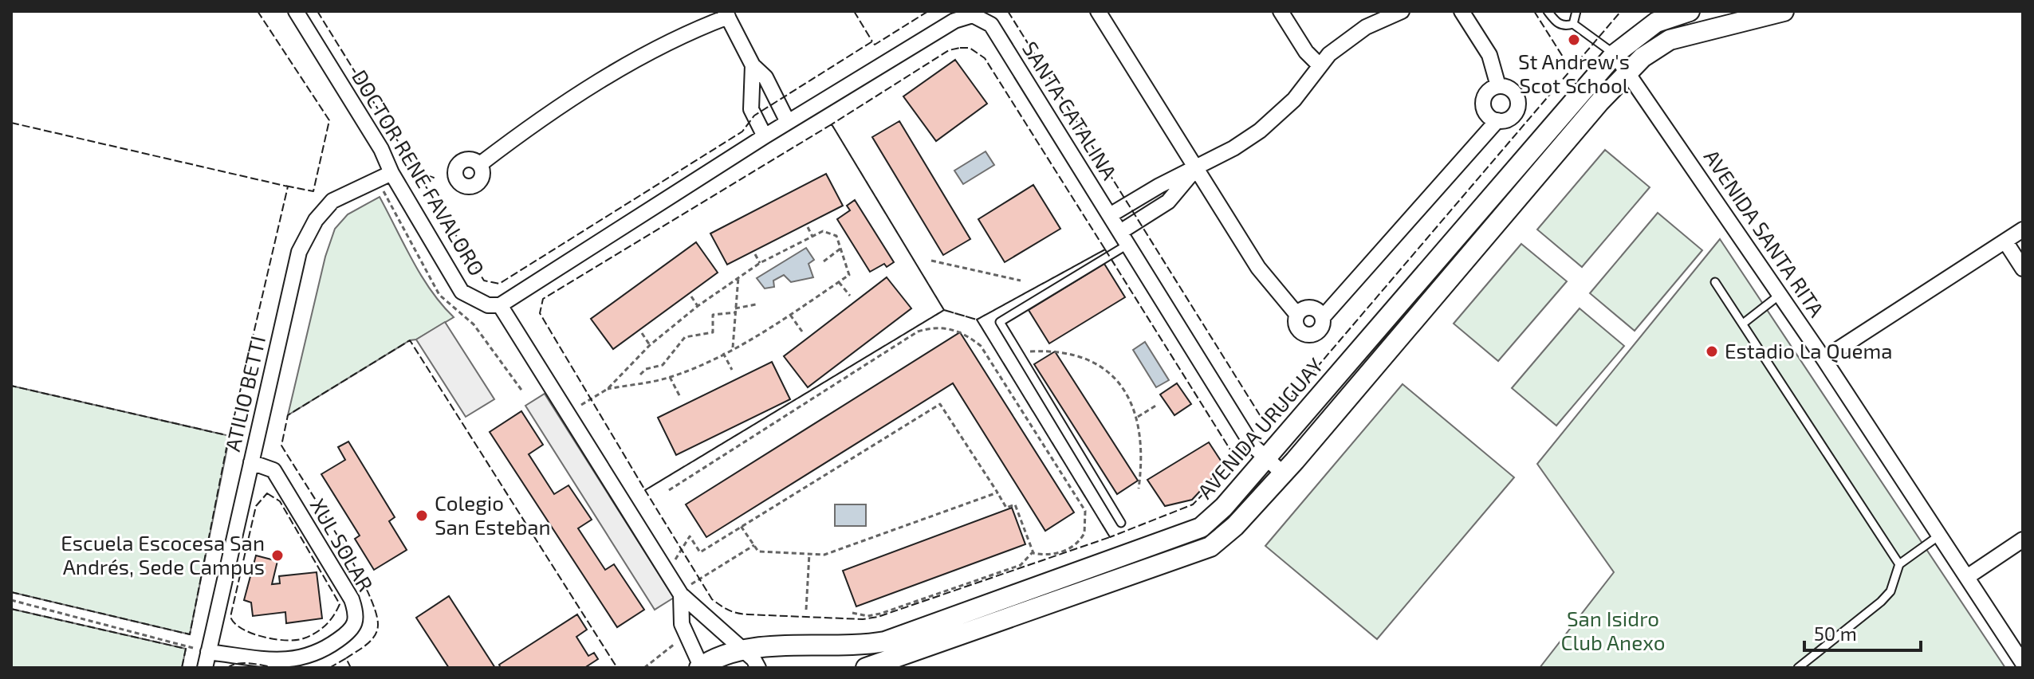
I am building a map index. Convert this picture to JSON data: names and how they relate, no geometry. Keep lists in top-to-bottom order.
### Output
{
  "streets": {
    "main road": ["AVENIDA URUGUAY"],
    "street": [
      "SANTA CATALINA",
      "DOCTOR RENÉ FAVALORO",
      "AVENIDA SANTA RITA",
      "ATILIO BETTI",
      "XUL SOLAR"
    ]
  },
  "crossings": [
    ["SANTA CATALINA", "DOCTOR RENÉ FAVALORO"],
    ["SANTA CATALINA", "AVENIDA URUGUAY"],
    ["DOCTOR RENÉ FAVALORO", "ATILIO BETTI"],
    ["AVENIDA SANTA RITA", "AVENIDA URUGUAY"],
    ["ATILIO BETTI", "XUL SOLAR"]
  ],
  "parks": ["San Isidro Club Anexo"],
  "places": [
    "St Andrew's Scot School",
    "Estadio La Quema",
    "Colegio San Esteban",
    "Escuela Escocesa San Andrés, Sede Campus"
  ],
  "scale_bar": "50 m"
}
